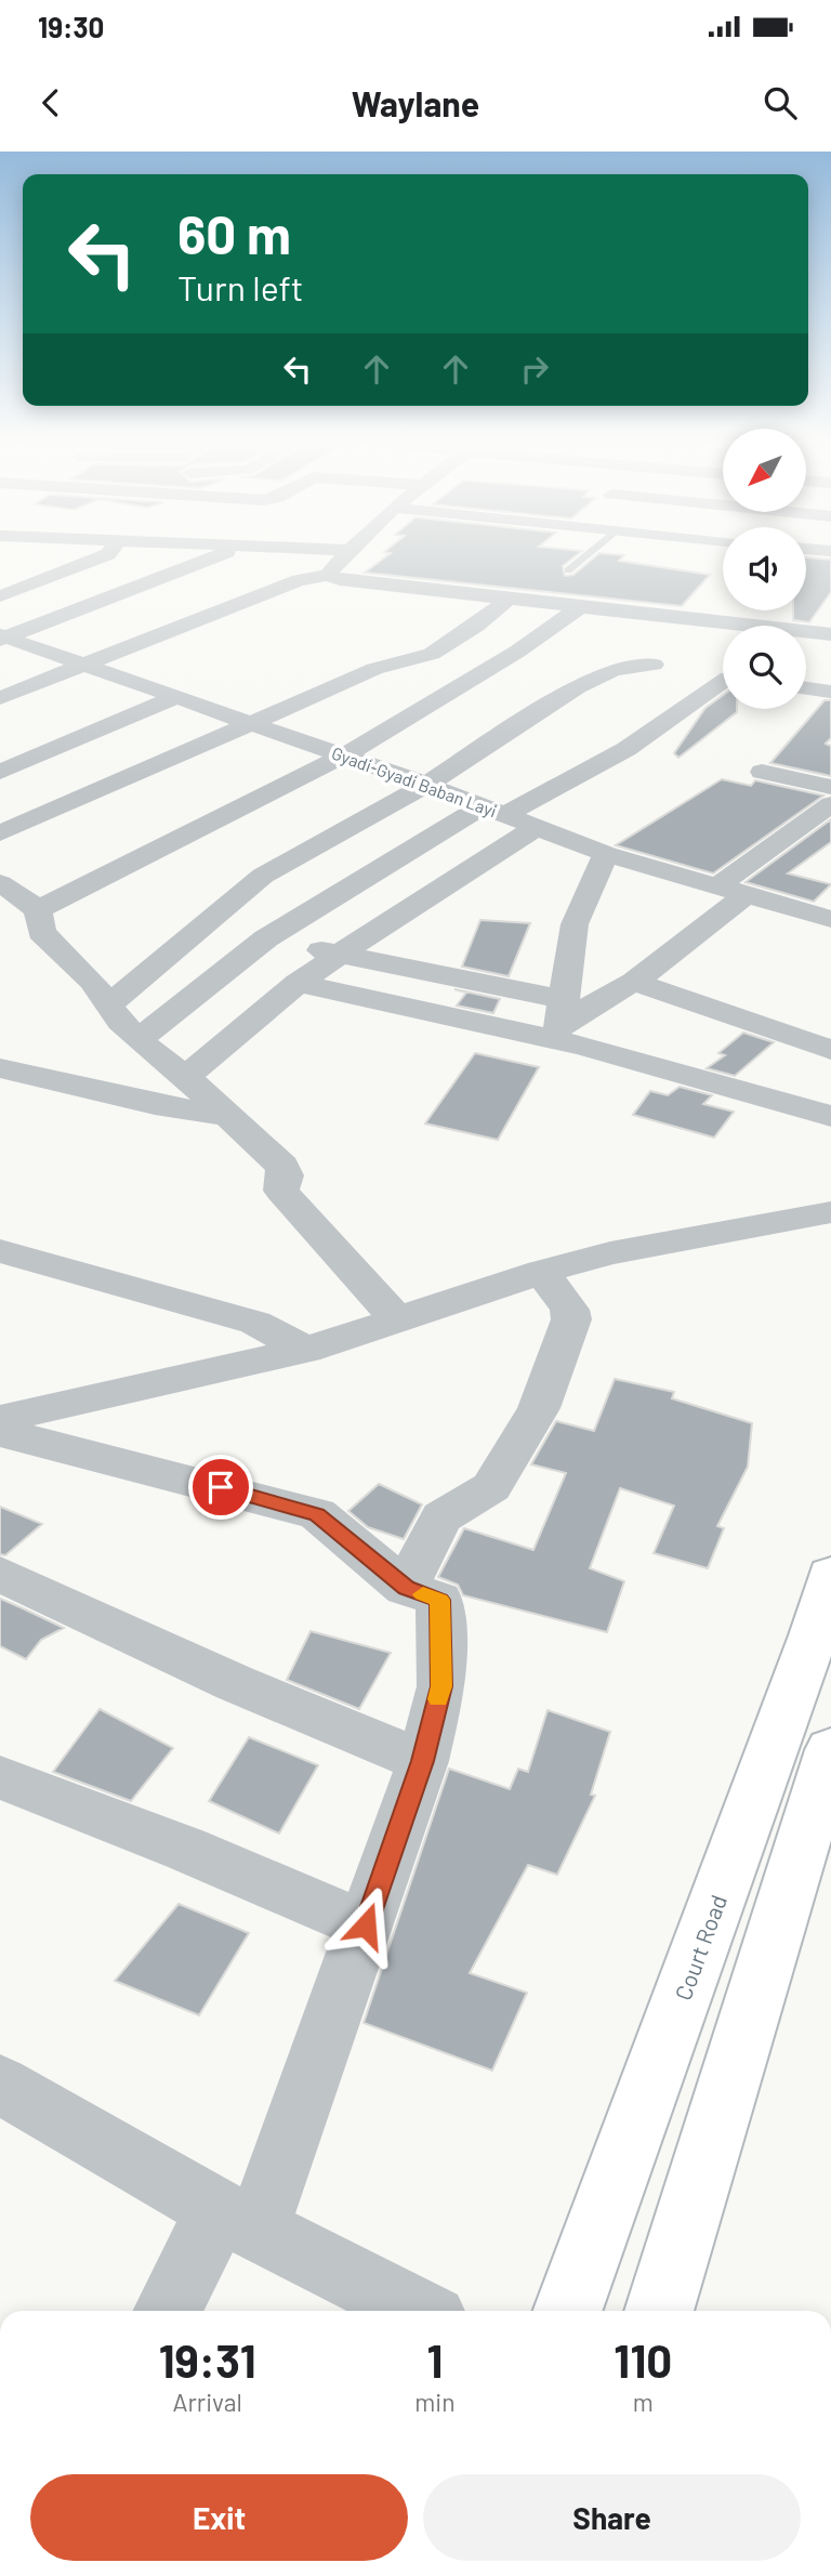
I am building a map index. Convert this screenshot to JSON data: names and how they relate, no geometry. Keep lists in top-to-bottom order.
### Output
{
  "streets": {
    "main road": ["Court Road"],
    "street": ["Gyadi-Gyadi Baban Layi"]
  },
  "north": "bottom left",
  "page": {
    "status": "19:30",
    "header": "Waylane",
    "turn": ["60 m", "Turn left"],
    "eta": [
      "19:31",
      "Arrival",
      "1",
      "min",
      "110",
      "m"
    ],
    "buttons": ["Exit", "Share"]
  }
}
